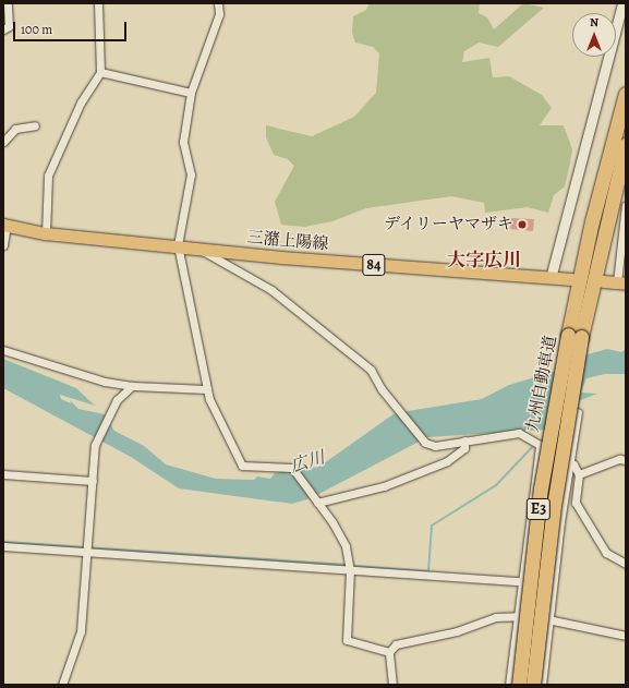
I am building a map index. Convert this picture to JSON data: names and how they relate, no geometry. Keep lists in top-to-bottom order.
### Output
{
  "streets": {
    "highway": ["九州自動車道", "E3"],
    "main road": ["三潴上陽線", "84"]
  },
  "districts": ["大字広川"],
  "water": ["広川"],
  "places": ["デイリーヤマザキ"],
  "scale_bar": "100 m",
  "north": "top"
}
